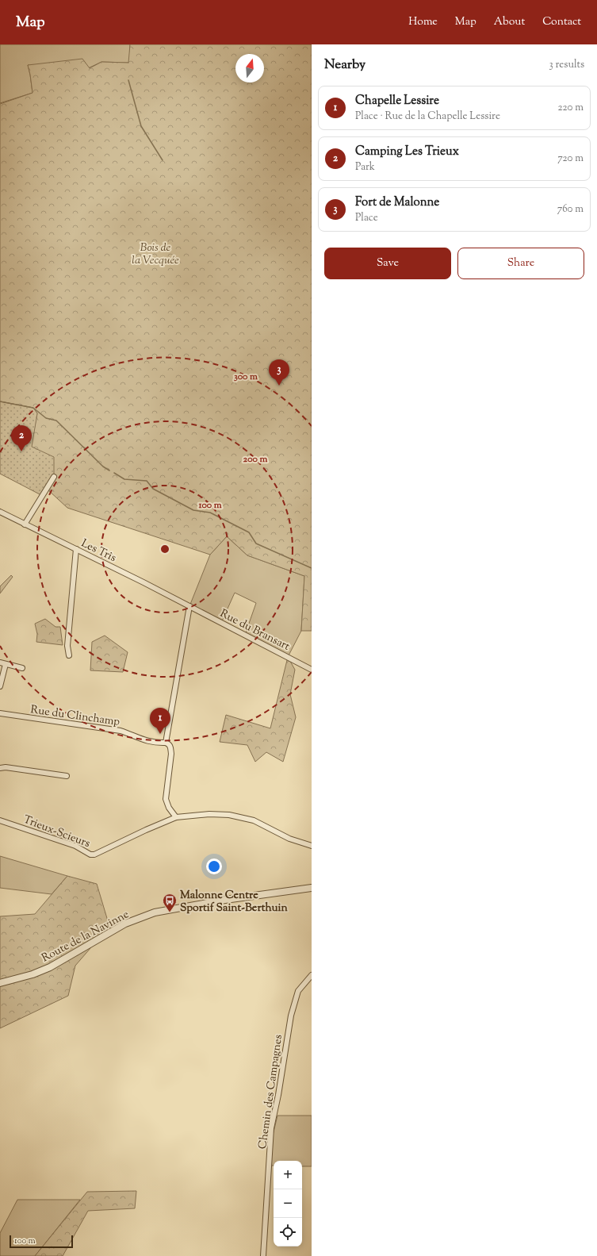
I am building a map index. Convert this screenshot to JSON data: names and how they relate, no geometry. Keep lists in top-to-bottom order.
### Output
{
  "streets": {
    "street": [
      "Les Trîs",
      "Rue du Bransart",
      "Rue du Clinchamp",
      "Trieux-Scieurs",
      "Route de la Navinne",
      "Chemin des Campagnes"
    ]
  },
  "crossings": [
    ["Les Trîs", "Rue du Bransart"]
  ],
  "parks": ["Bois de la Vecquée"],
  "places": {
    "bus stop": ["Malonne Centre Sportif Saint-Berthuin"]
  },
  "scale_bar": "100 m",
  "north": "top",
  "page": {
    "header": "Map",
    "nav": [
      "Home",
      "Map",
      "About",
      "Contact"
    ],
    "heading": ["Nearby", "3 results"],
    "list": [
      {
        "mark": "1",
        "name": "Chapelle Lessire",
        "note": "Place · Rue de la Chapelle Lessire",
        "value": "220 m"
      },
      {
        "mark": "2",
        "name": "Camping Les Trieux",
        "note": "Park",
        "value": "720 m"
      },
      {
        "mark": "3",
        "name": "Fort de Malonne",
        "note": "Place",
        "value": "760 m"
      }
    ],
    "buttons": ["Save", "Share"],
    "pins": ["3", "2", "1"],
    "map_buttons": ["+", "−"],
    "scale": "100 m"
  },
  "rings": ["300 m", "200 m", "100 m"]
}
